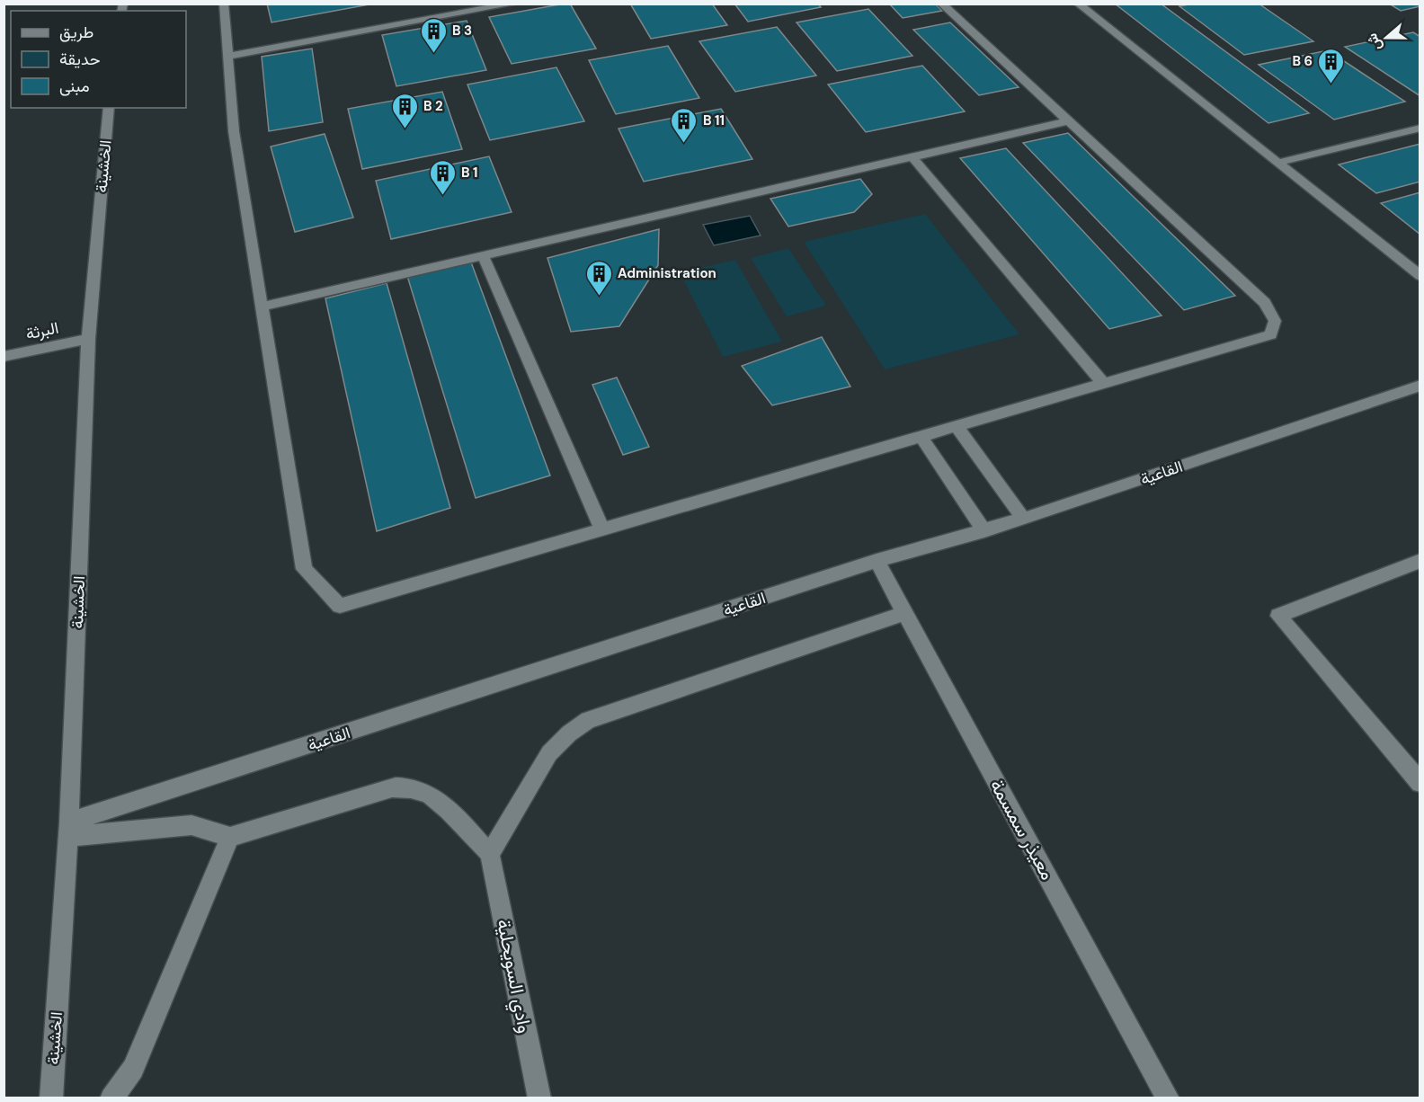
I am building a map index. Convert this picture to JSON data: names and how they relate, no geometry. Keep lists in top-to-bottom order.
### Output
{
  "streets": {
    "street": [
      "الخشينة",
      "البرثة",
      "القاعية",
      "معيذر سمسمة",
      "وادي السويحلية"
    ]
  },
  "crossings": [
    ["الخشينة", "البرثة"],
    ["الخشينة", "القاعية"],
    ["القاعية", "معيذر سمسمة"]
  ],
  "places": {
    "building": [
      "B 3",
      "B 6",
      "B 2",
      "B 11",
      "B 1",
      "Administration"
    ]
  },
  "legend": ["طريق", "حديقة", "مبنى"],
  "north": "left"
}
